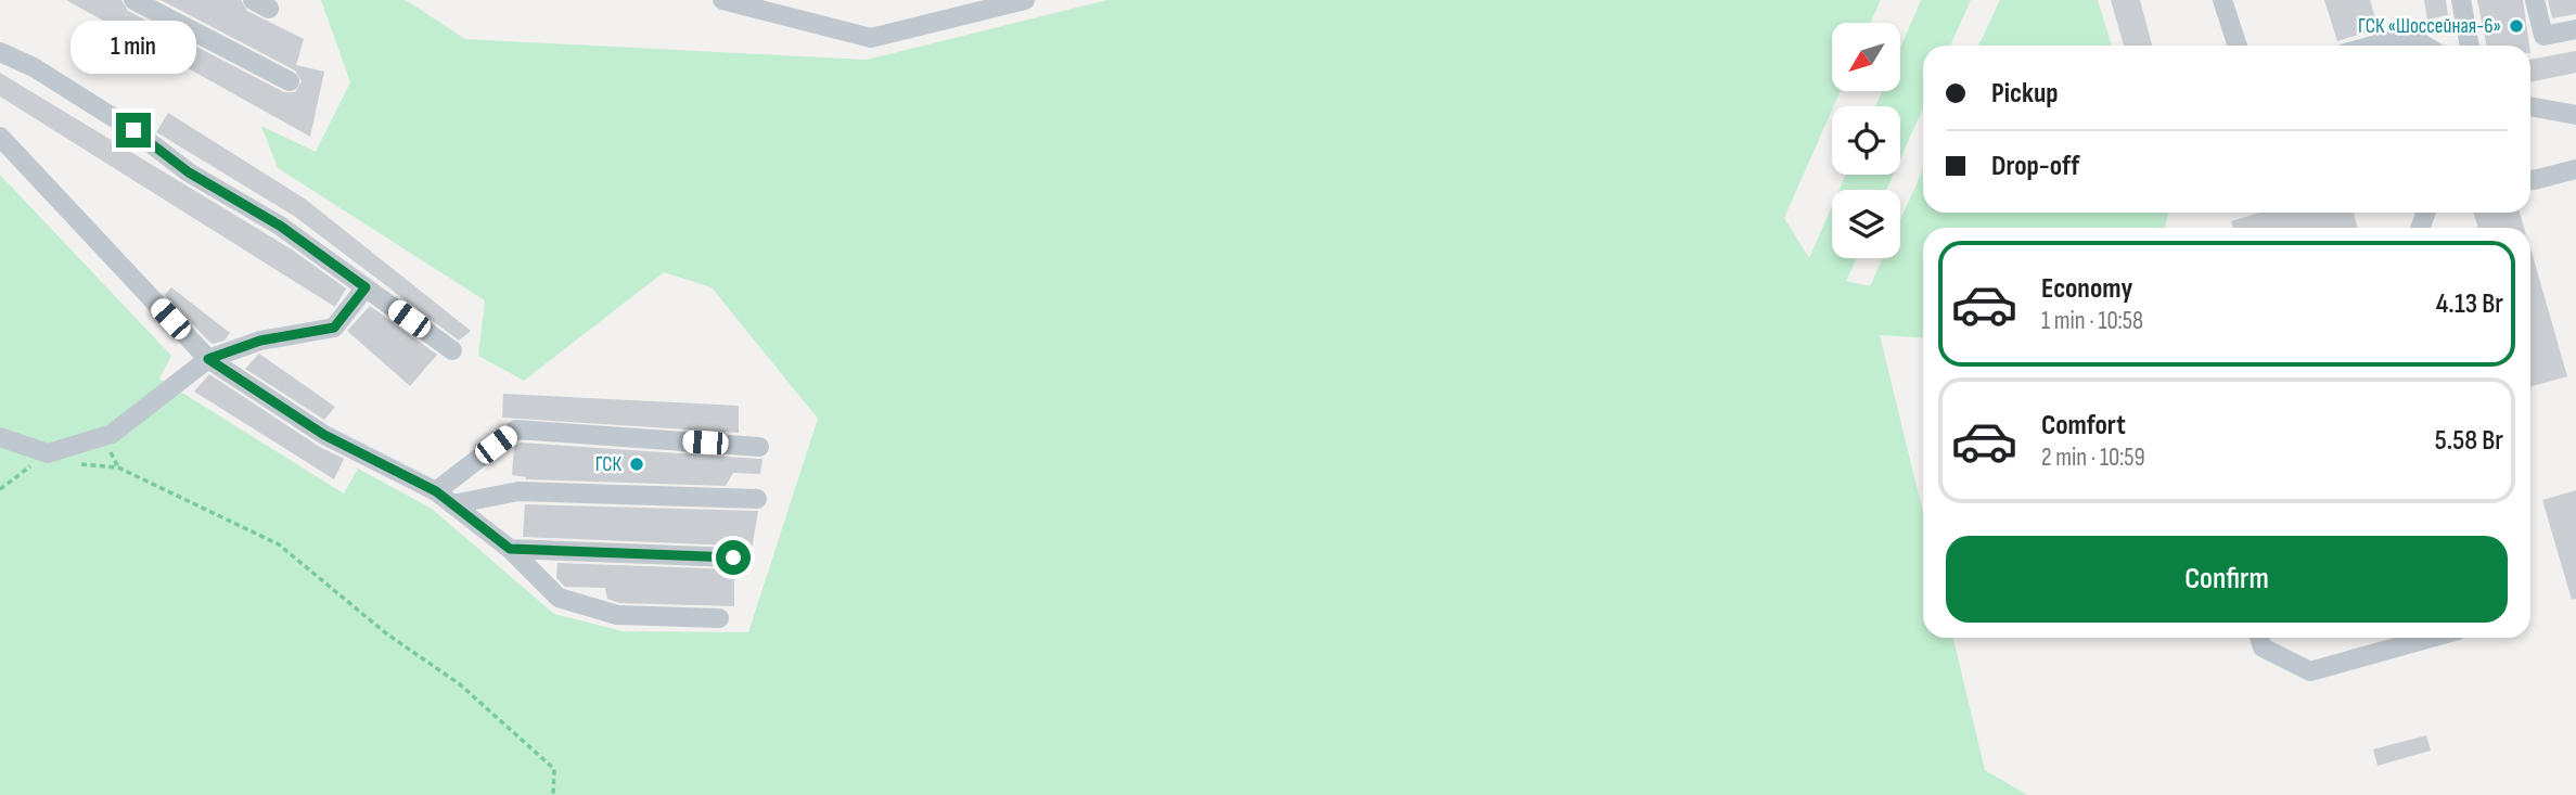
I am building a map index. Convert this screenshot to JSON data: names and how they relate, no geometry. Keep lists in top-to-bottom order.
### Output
{
  "places": ["ГСК «Шоссейная-6»", "ГСК"],
  "north": "bottom left",
  "page": {
    "bubble": "1 min",
    "banner": ["Pickup", "Drop-off"],
    "list": [
      {
        "name": "Economy",
        "note": "1 min · 10:58",
        "value": "4.13 Br"
      },
      {
        "name": "Comfort",
        "note": "2 min · 10:59",
        "value": "5.58 Br"
      }
    ],
    "buttons": "Confirm"
  }
}
